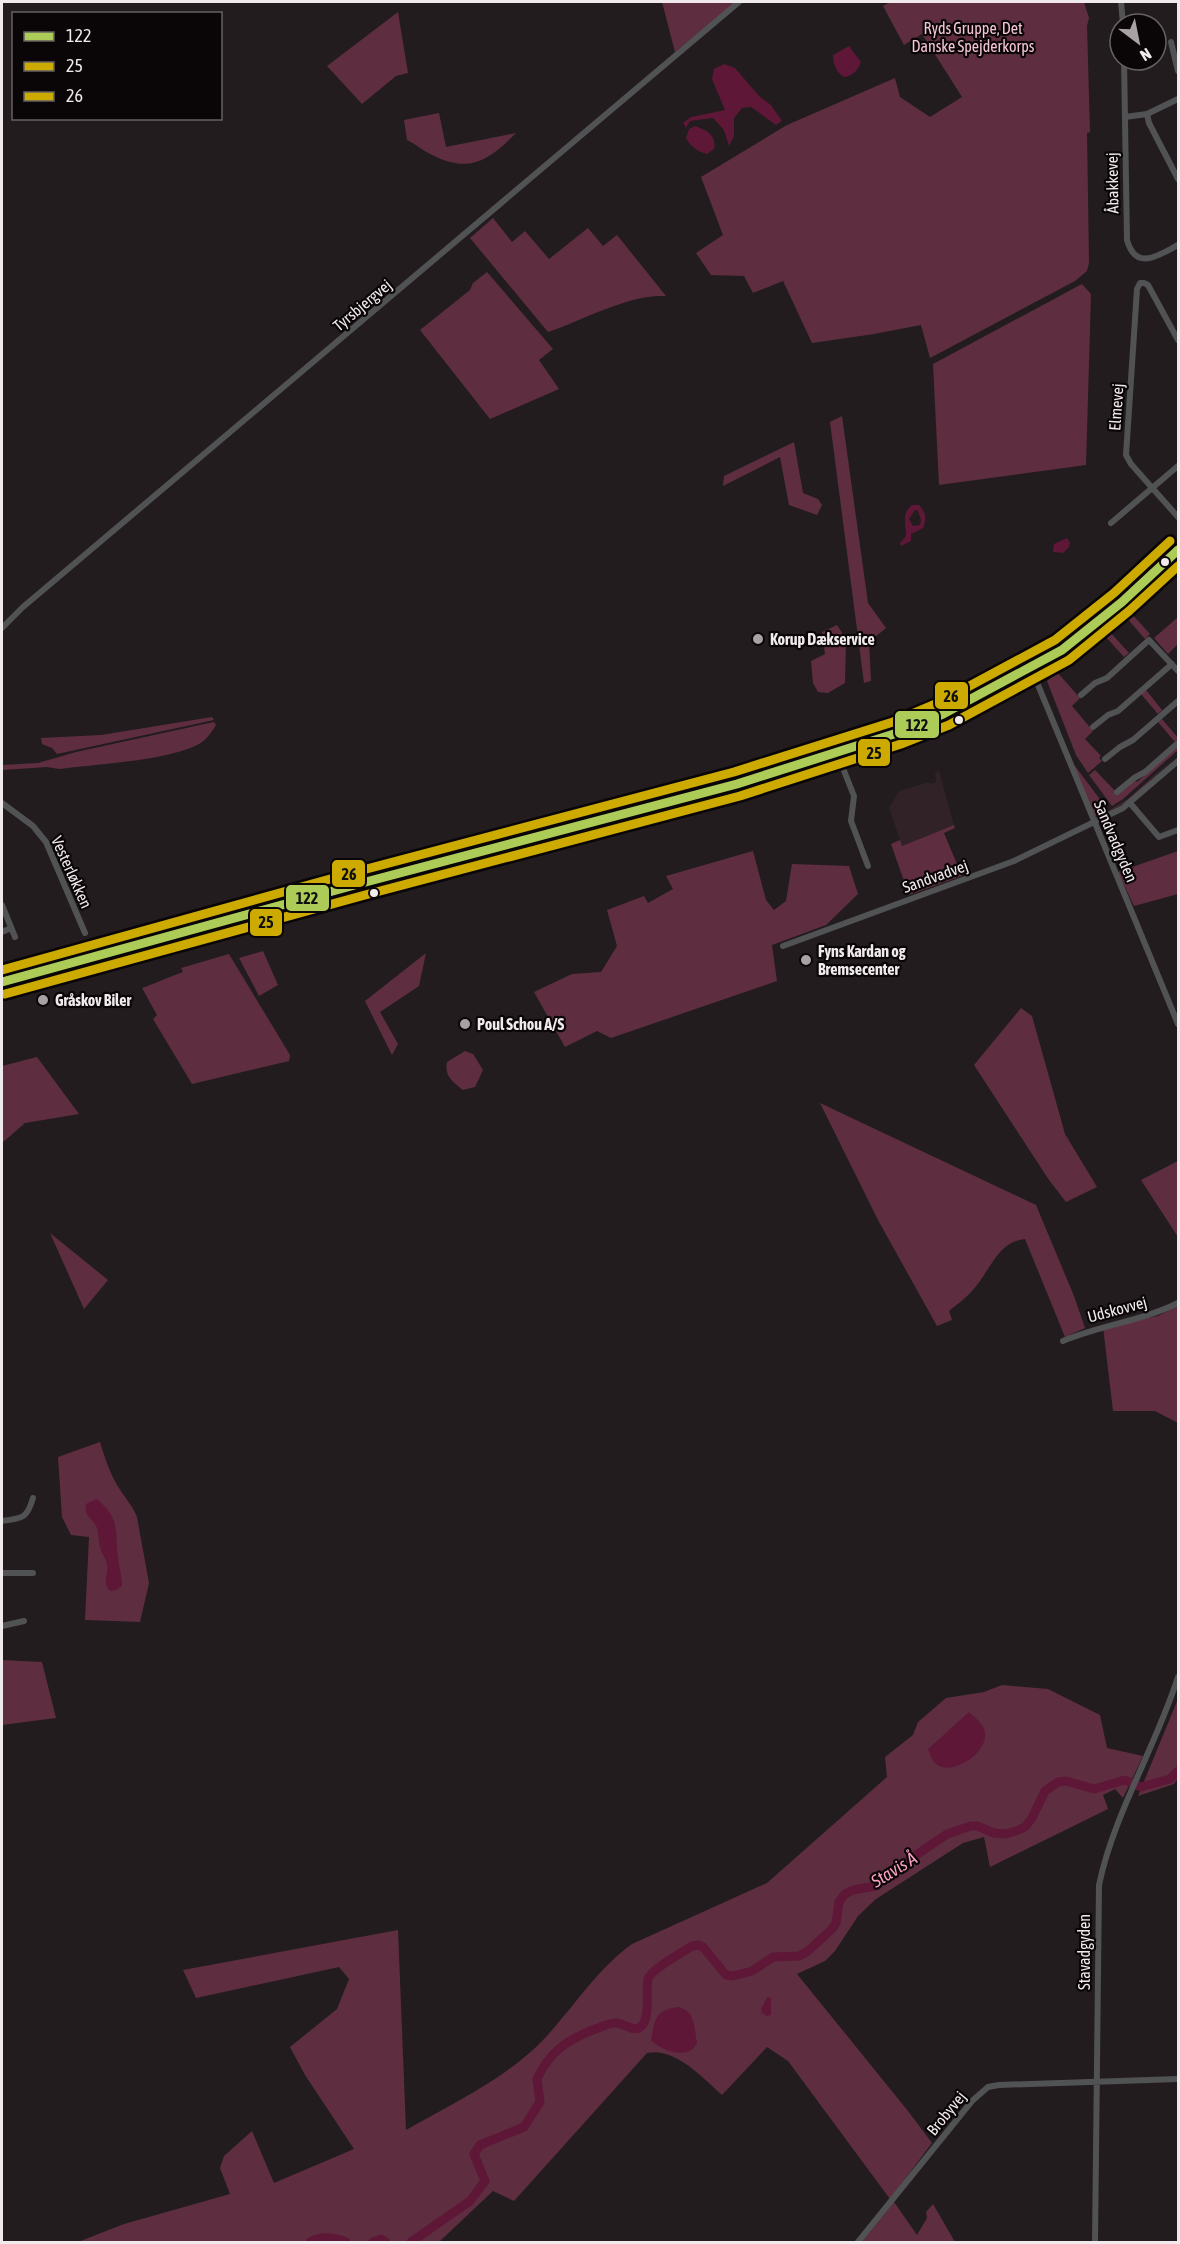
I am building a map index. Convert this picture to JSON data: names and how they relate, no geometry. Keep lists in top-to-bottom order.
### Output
{
  "streets": {
    "street": [
      "Åbakkevej",
      "Tyrsbjergvej",
      "Elmevej",
      "Sandvadgyden",
      "Vesterløkken",
      "Sandvadvej",
      "Udskovvej",
      "Stavadgyden",
      "Brobyvej"
    ]
  },
  "crossings": [
    ["Sandvadgyden", "Sandvadvej"],
    ["Stavadgyden", "Brobyvej"]
  ],
  "water": ["Stavis Å"],
  "parks": ["Ryds Gruppe, Det Danske Spejderkorps"],
  "places": [
    "Korup Dækservice",
    "Fyns Kardan og Bremsecenter",
    "Gråskov Biler",
    "Poul Schou A/S"
  ],
  "lines": ["transit line 26", "transit line 122", "transit line 25"],
  "legend": ["122", "25", "26"],
  "north": "bottom right"
}
